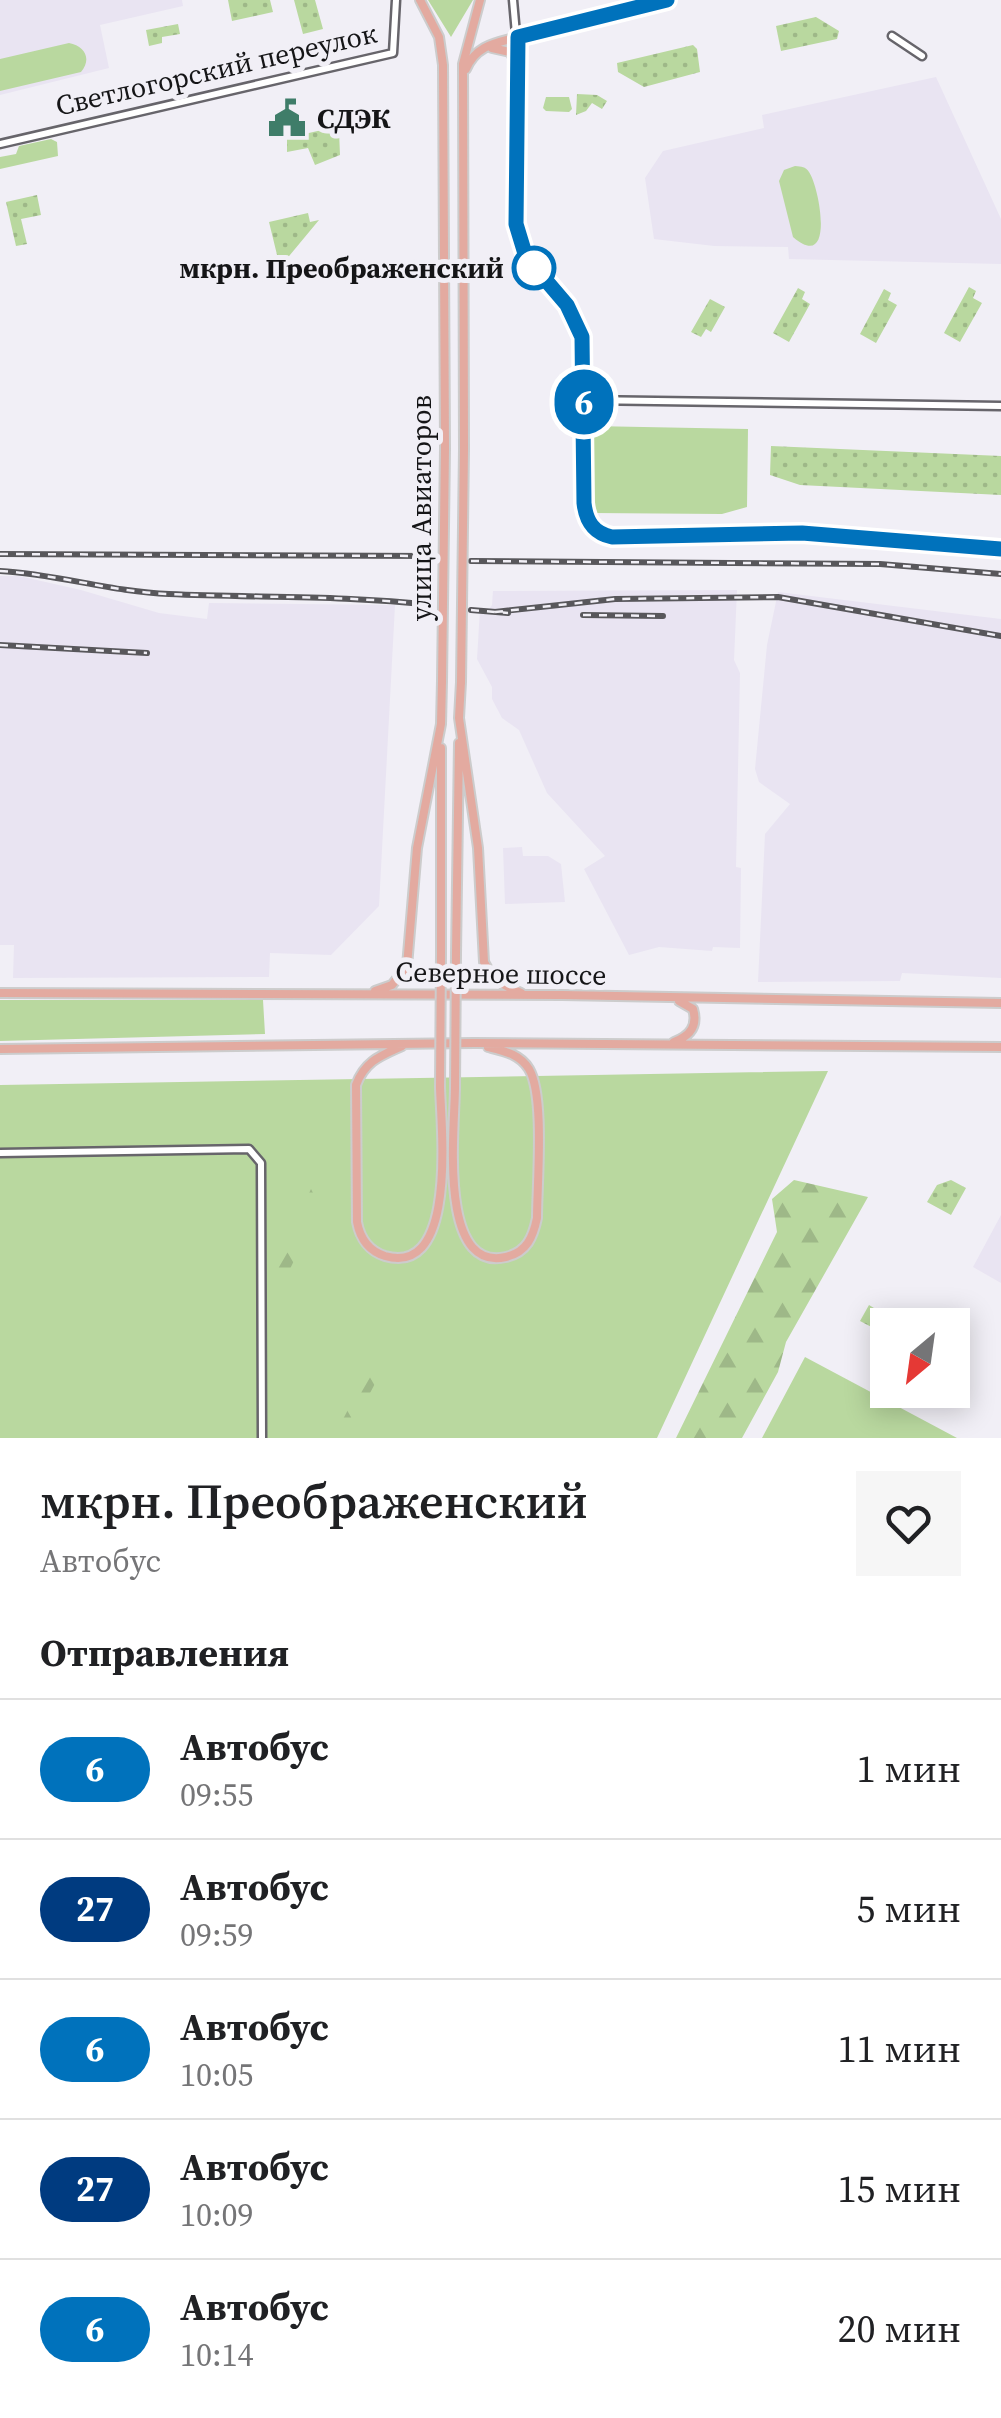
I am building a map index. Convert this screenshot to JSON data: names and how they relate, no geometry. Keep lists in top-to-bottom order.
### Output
{
  "streets": {
    "main road": ["улица Авиаторов", "Северное шоссе"],
    "street": ["Светлогорский переулок"]
  },
  "crossings": [
    ["улица Авиаторов", "Северное шоссе"]
  ],
  "places": {
    "public building": ["СДЭК"],
    "other": ["мкрн. Преображенский"]
  },
  "lines": ["bus line 6"],
  "north": "bottom left",
  "page": {
    "on_map": "6",
    "heading": [
      ["мкрн. Преображенский", "Автобус"],
      "Отправления"
    ],
    "list": [
      {
        "mark": "6",
        "name": "Автобус",
        "note": "09:55",
        "value": "1 мин"
      },
      {
        "mark": "27",
        "name": "Автобус",
        "note": "09:59",
        "value": "5 мин"
      },
      {
        "mark": "6",
        "name": "Автобус",
        "note": "10:05",
        "value": "11 мин"
      },
      {
        "mark": "27",
        "name": "Автобус",
        "note": "10:09",
        "value": "15 мин"
      },
      {
        "mark": "6",
        "name": "Автобус",
        "note": "10:14",
        "value": "20 мин"
      }
    ]
  }
}
